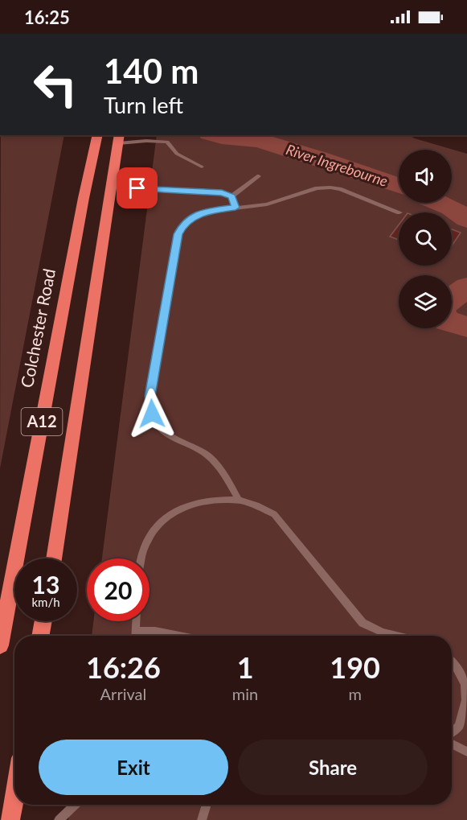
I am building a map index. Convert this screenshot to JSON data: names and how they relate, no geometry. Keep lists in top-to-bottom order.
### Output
{
  "streets": {
    "highway": ["Colchester Road", "A12"]
  },
  "water": ["River Ingrebourne"],
  "page": {
    "status": "16:25",
    "turn": ["140 m", "Turn left"],
    "speed": "13 km/h",
    "limit": "20",
    "eta": [
      "16:26",
      "Arrival",
      "1",
      "min",
      "190",
      "m"
    ],
    "buttons": ["Exit", "Share"]
  }
}
